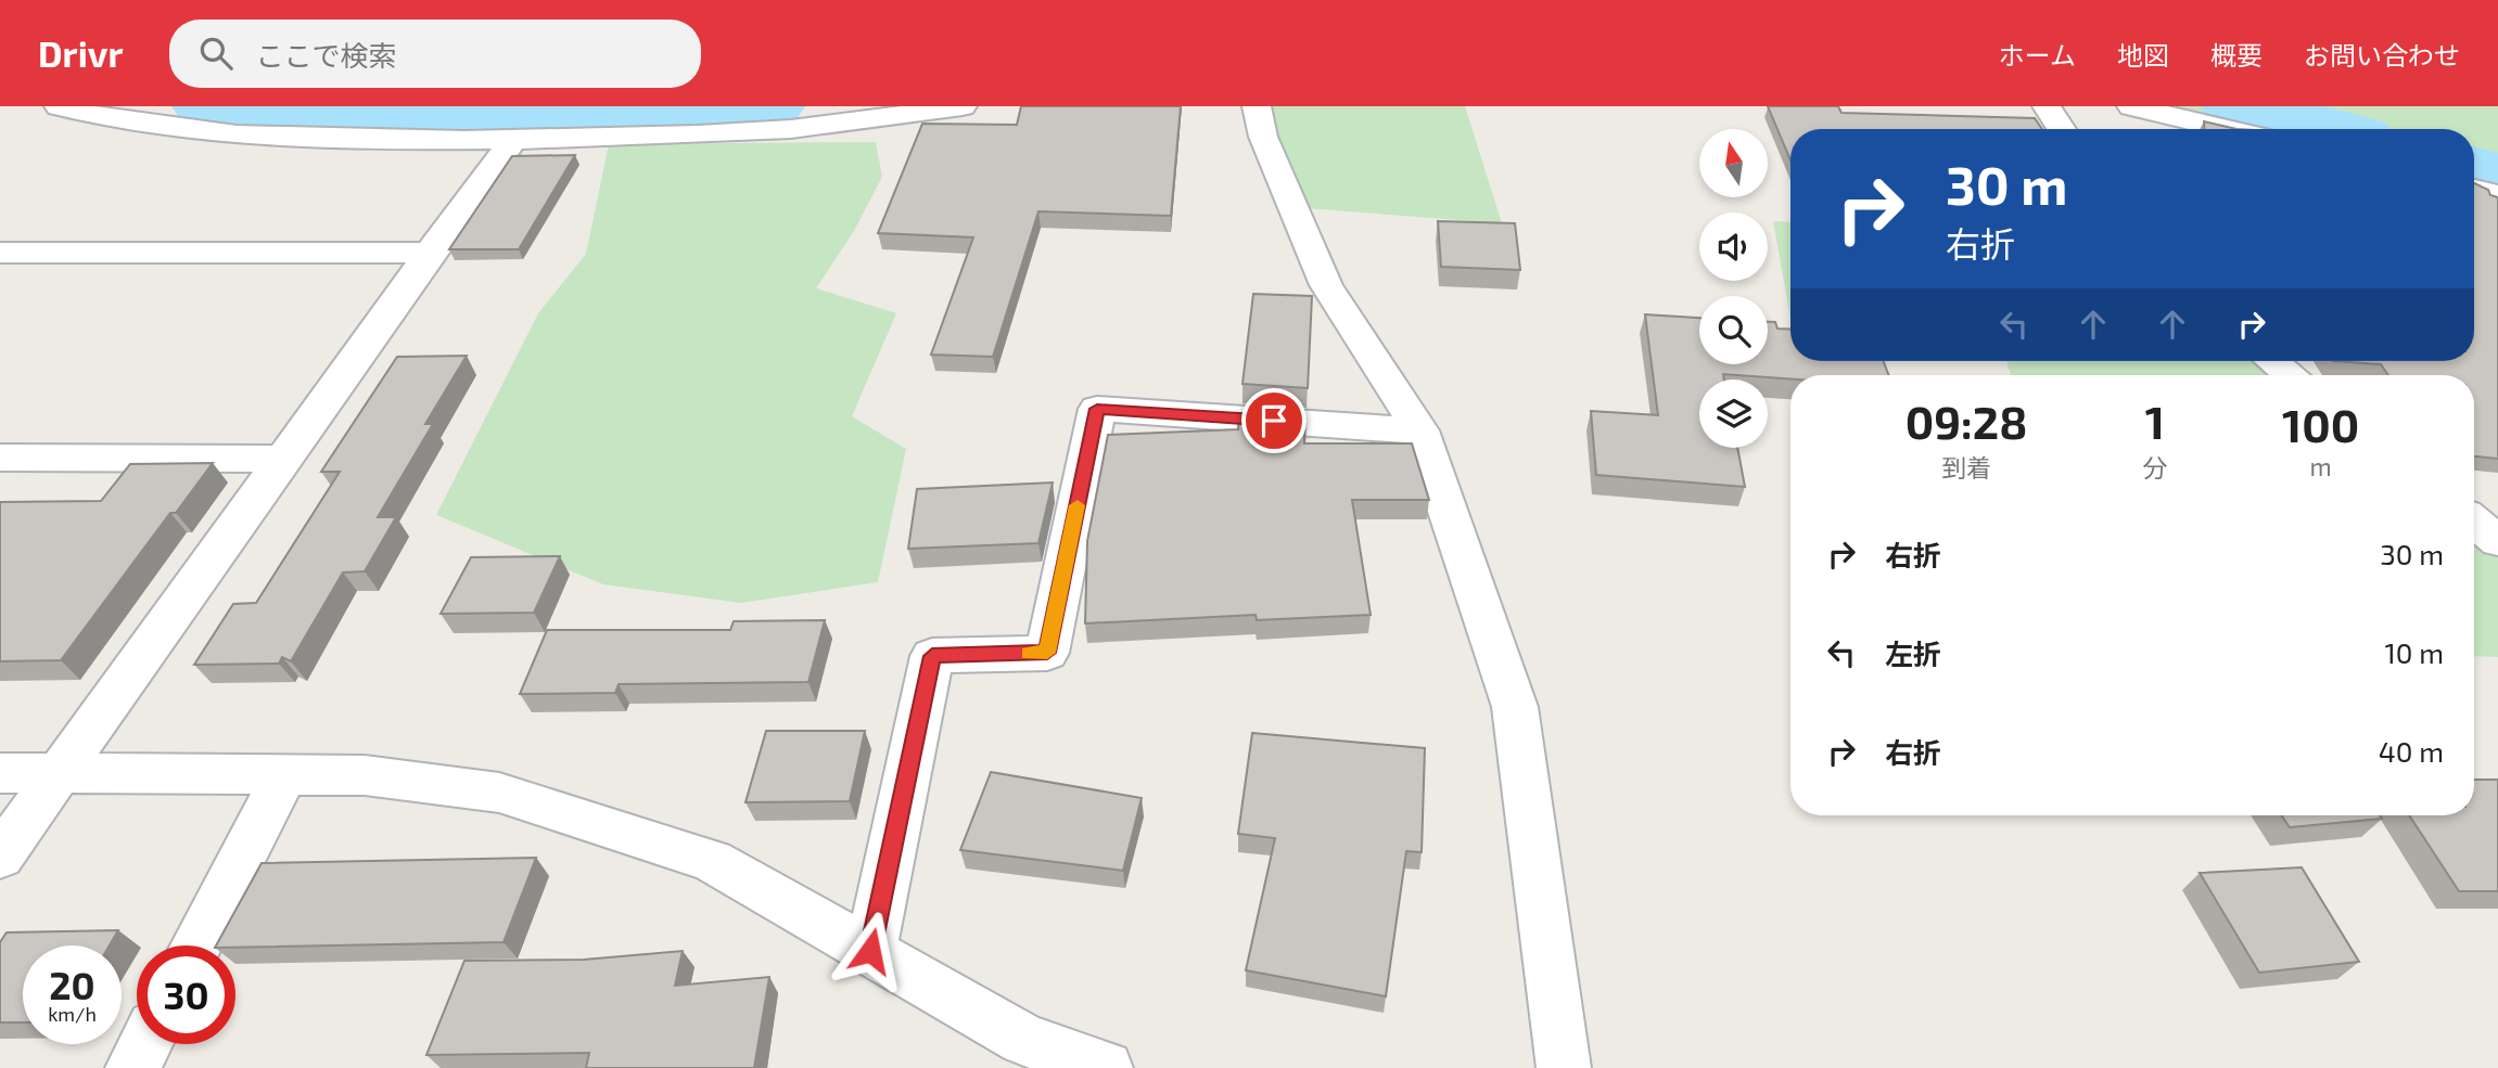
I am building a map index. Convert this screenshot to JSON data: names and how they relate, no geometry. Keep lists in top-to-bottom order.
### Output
{
  "north": "top",
  "page": {
    "header": "Drivr",
    "search": "ここで検索",
    "nav": [
      "ホーム",
      "地図",
      "概要",
      "お問い合わせ"
    ],
    "turn": ["30 m", "右折"],
    "eta": [
      "09:28",
      "到着",
      "1",
      "分",
      "100",
      "m"
    ],
    "list": [
      {
        "name": "右折",
        "value": "30 m"
      },
      {
        "name": "左折",
        "value": "10 m"
      },
      {
        "name": "右折",
        "value": "40 m"
      }
    ],
    "speed": "20 km/h",
    "limit": "30"
  }
}
